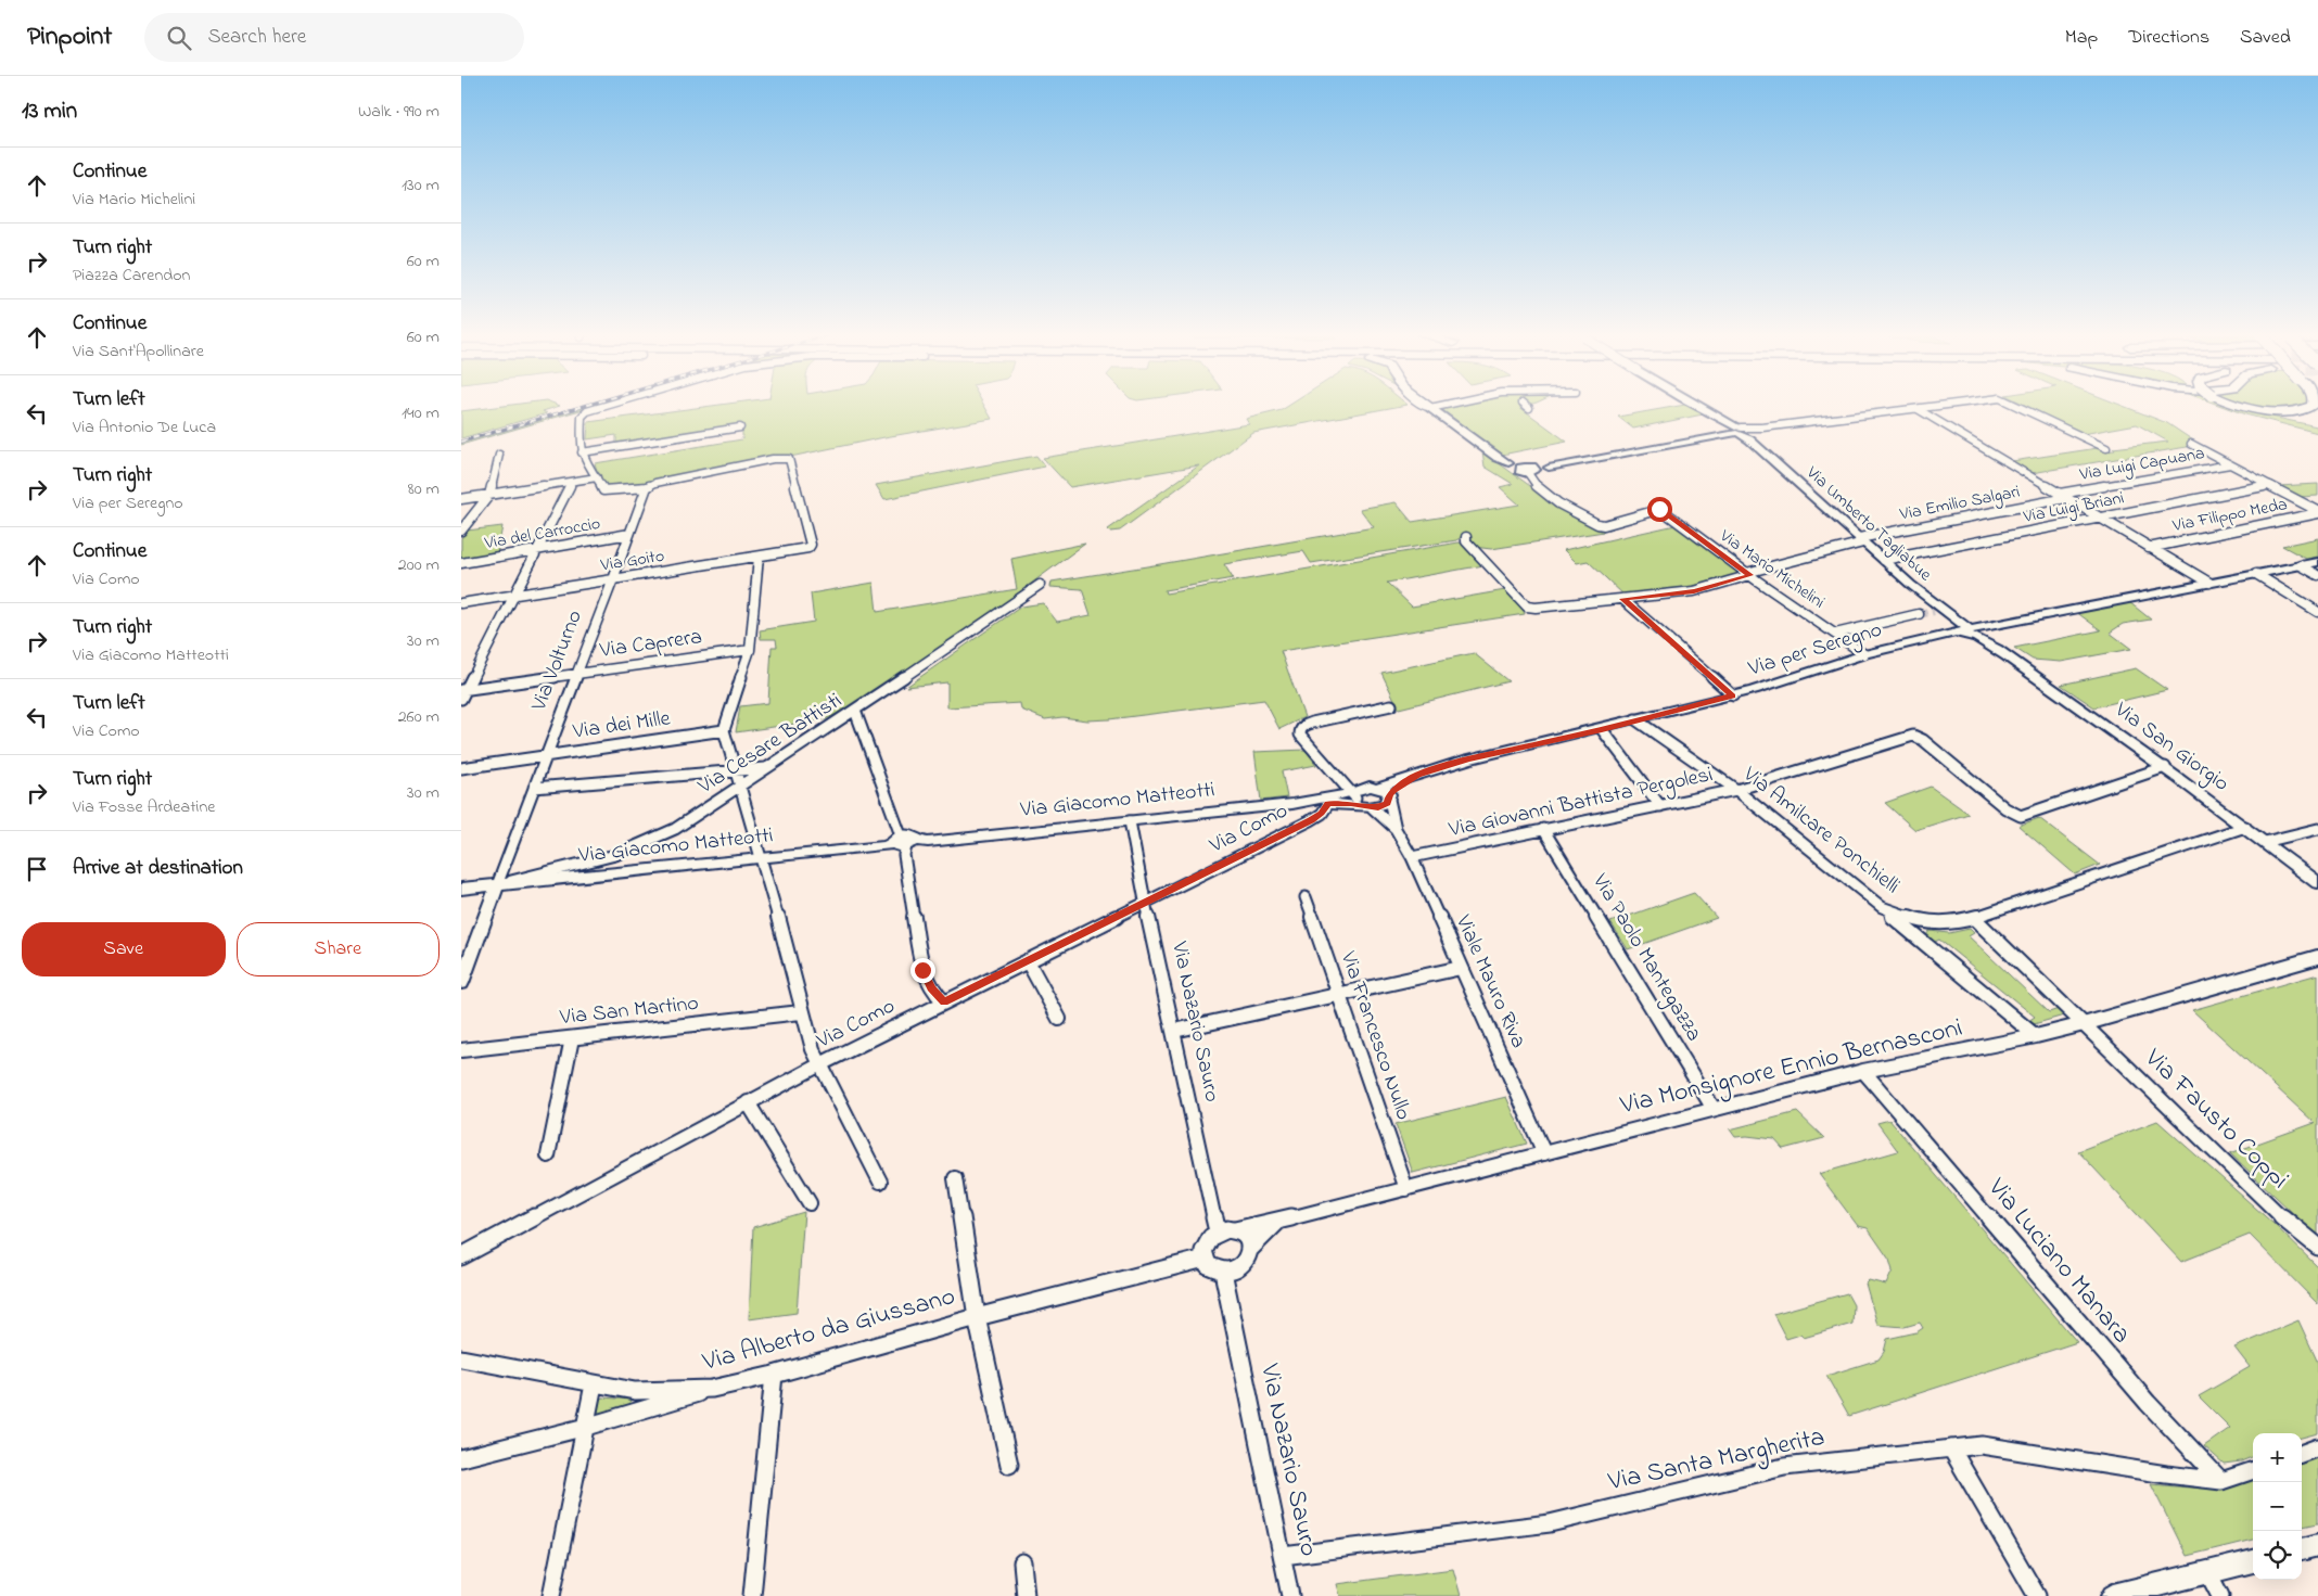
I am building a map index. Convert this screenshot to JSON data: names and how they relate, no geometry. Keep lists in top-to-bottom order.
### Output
{
  "streets": {
    "street": [
      "Via Luigi Capuana",
      "Via Emilio Salgari",
      "Via Luigi Briani",
      "Via Filippo Meda",
      "Via Umberto Tagliabue",
      "Via del Carroccio",
      "Via Goito",
      "Via Mario Michelini",
      "Via Caprera",
      "Via per Seregno",
      "Via Volturno",
      "Via dei Mille",
      "Via Cesare Battisti",
      "Via San Giorgio",
      "Via Giacomo Matteotti",
      "Via Giovanni Battista Pergolesi",
      "Via Como",
      "Via Amilcare Ponchielli",
      "Via Paolo Mantegazza",
      "Viale Mauro Riva",
      "Via San Martino",
      "Via Nazario Sauro",
      "Via Francesco Nullo",
      "Via Monsignore Ennio Bernasconi",
      "Via Fausto Coppi",
      "Via Luciano Manara",
      "Via Alberto da Giussano",
      "Via Santa Margherita"
    ]
  },
  "crossings": [
    ["Via Luigi Capuana", "Via Emilio Salgari"],
    ["Via Emilio Salgari", "Via Umberto Tagliabue"],
    ["Via Emilio Salgari", "Via Mario Michelini"],
    ["Via Luigi Briani", "Via Umberto Tagliabue"],
    ["Via Umberto Tagliabue", "Via per Seregno"],
    ["Via Umberto Tagliabue", "Via San Giorgio"],
    ["Via del Carroccio", "Via Volturno"],
    ["Via Goito", "Via Volturno"],
    ["Via Mario Michelini", "Via per Seregno"],
    ["Via Caprera", "Via Volturno"],
    ["Via per Seregno", "Via San Giorgio"],
    ["Via per Seregno", "Via Amilcare Ponchielli"],
    ["Via Volturno", "Via dei Mille"],
    ["Via Volturno", "Via Cesare Battisti"],
    ["Via Volturno", "Via Giacomo Matteotti"],
    ["Via Cesare Battisti", "Via Giacomo Matteotti"],
    ["Via San Giorgio", "Via Giovanni Battista Pergolesi"],
    ["Via San Giorgio", "Via Amilcare Ponchielli"],
    ["Via Giacomo Matteotti", "Via Como"],
    ["Via Giacomo Matteotti", "Viale Mauro Riva"],
    ["Via Giacomo Matteotti", "Via Nazario Sauro"],
    ["Via Giovanni Battista Pergolesi", "Via Amilcare Ponchielli"],
    ["Via Giovanni Battista Pergolesi", "Via Paolo Mantegazza"],
    ["Via Giovanni Battista Pergolesi", "Viale Mauro Riva"],
    ["Via Como", "Via Nazario Sauro"],
    ["Via Amilcare Ponchielli", "Via Fausto Coppi"],
    ["Via Paolo Mantegazza", "Via Monsignore Ennio Bernasconi"],
    ["Viale Mauro Riva", "Via Monsignore Ennio Bernasconi"],
    ["Via Nazario Sauro", "Via Monsignore Ennio Bernasconi"],
    ["Via Nazario Sauro", "Via Alberto da Giussano"],
    ["Via Nazario Sauro", "Via Santa Margherita"],
    ["Via Francesco Nullo", "Via Monsignore Ennio Bernasconi"],
    ["Via Monsignore Ennio Bernasconi", "Via Fausto Coppi"],
    ["Via Monsignore Ennio Bernasconi", "Via Luciano Manara"],
    ["Via Monsignore Ennio Bernasconi", "Via Alberto da Giussano"],
    ["Via Luciano Manara", "Via Santa Margherita"]
  ],
  "page": {
    "header": "Pinpoint",
    "search": "Search here",
    "nav": ["Map", "Directions", "Saved"],
    "heading": ["13 min", "Walk · 990 m"],
    "list": [
      ["Continue", "Via Mario Michelini", "130 m"],
      ["Turn right", "Piazza Carendon", "60 m"],
      ["Continue", "Via Sant'Apollinare", "60 m"],
      ["Turn left", "Via Antonio De Luca", "140 m"],
      ["Turn right", "Via per Seregno", "80 m"],
      ["Continue", "Via Como", "200 m"],
      ["Turn right", "Via Giacomo Matteotti", "30 m"],
      ["Turn left", "Via Como", "260 m"],
      ["Turn right", "Via Fosse Ardeatine", "30 m"],
      "Arrive at destination"
    ],
    "buttons": ["Save", "Share"],
    "map_buttons": ["+", "−"]
  }
}
